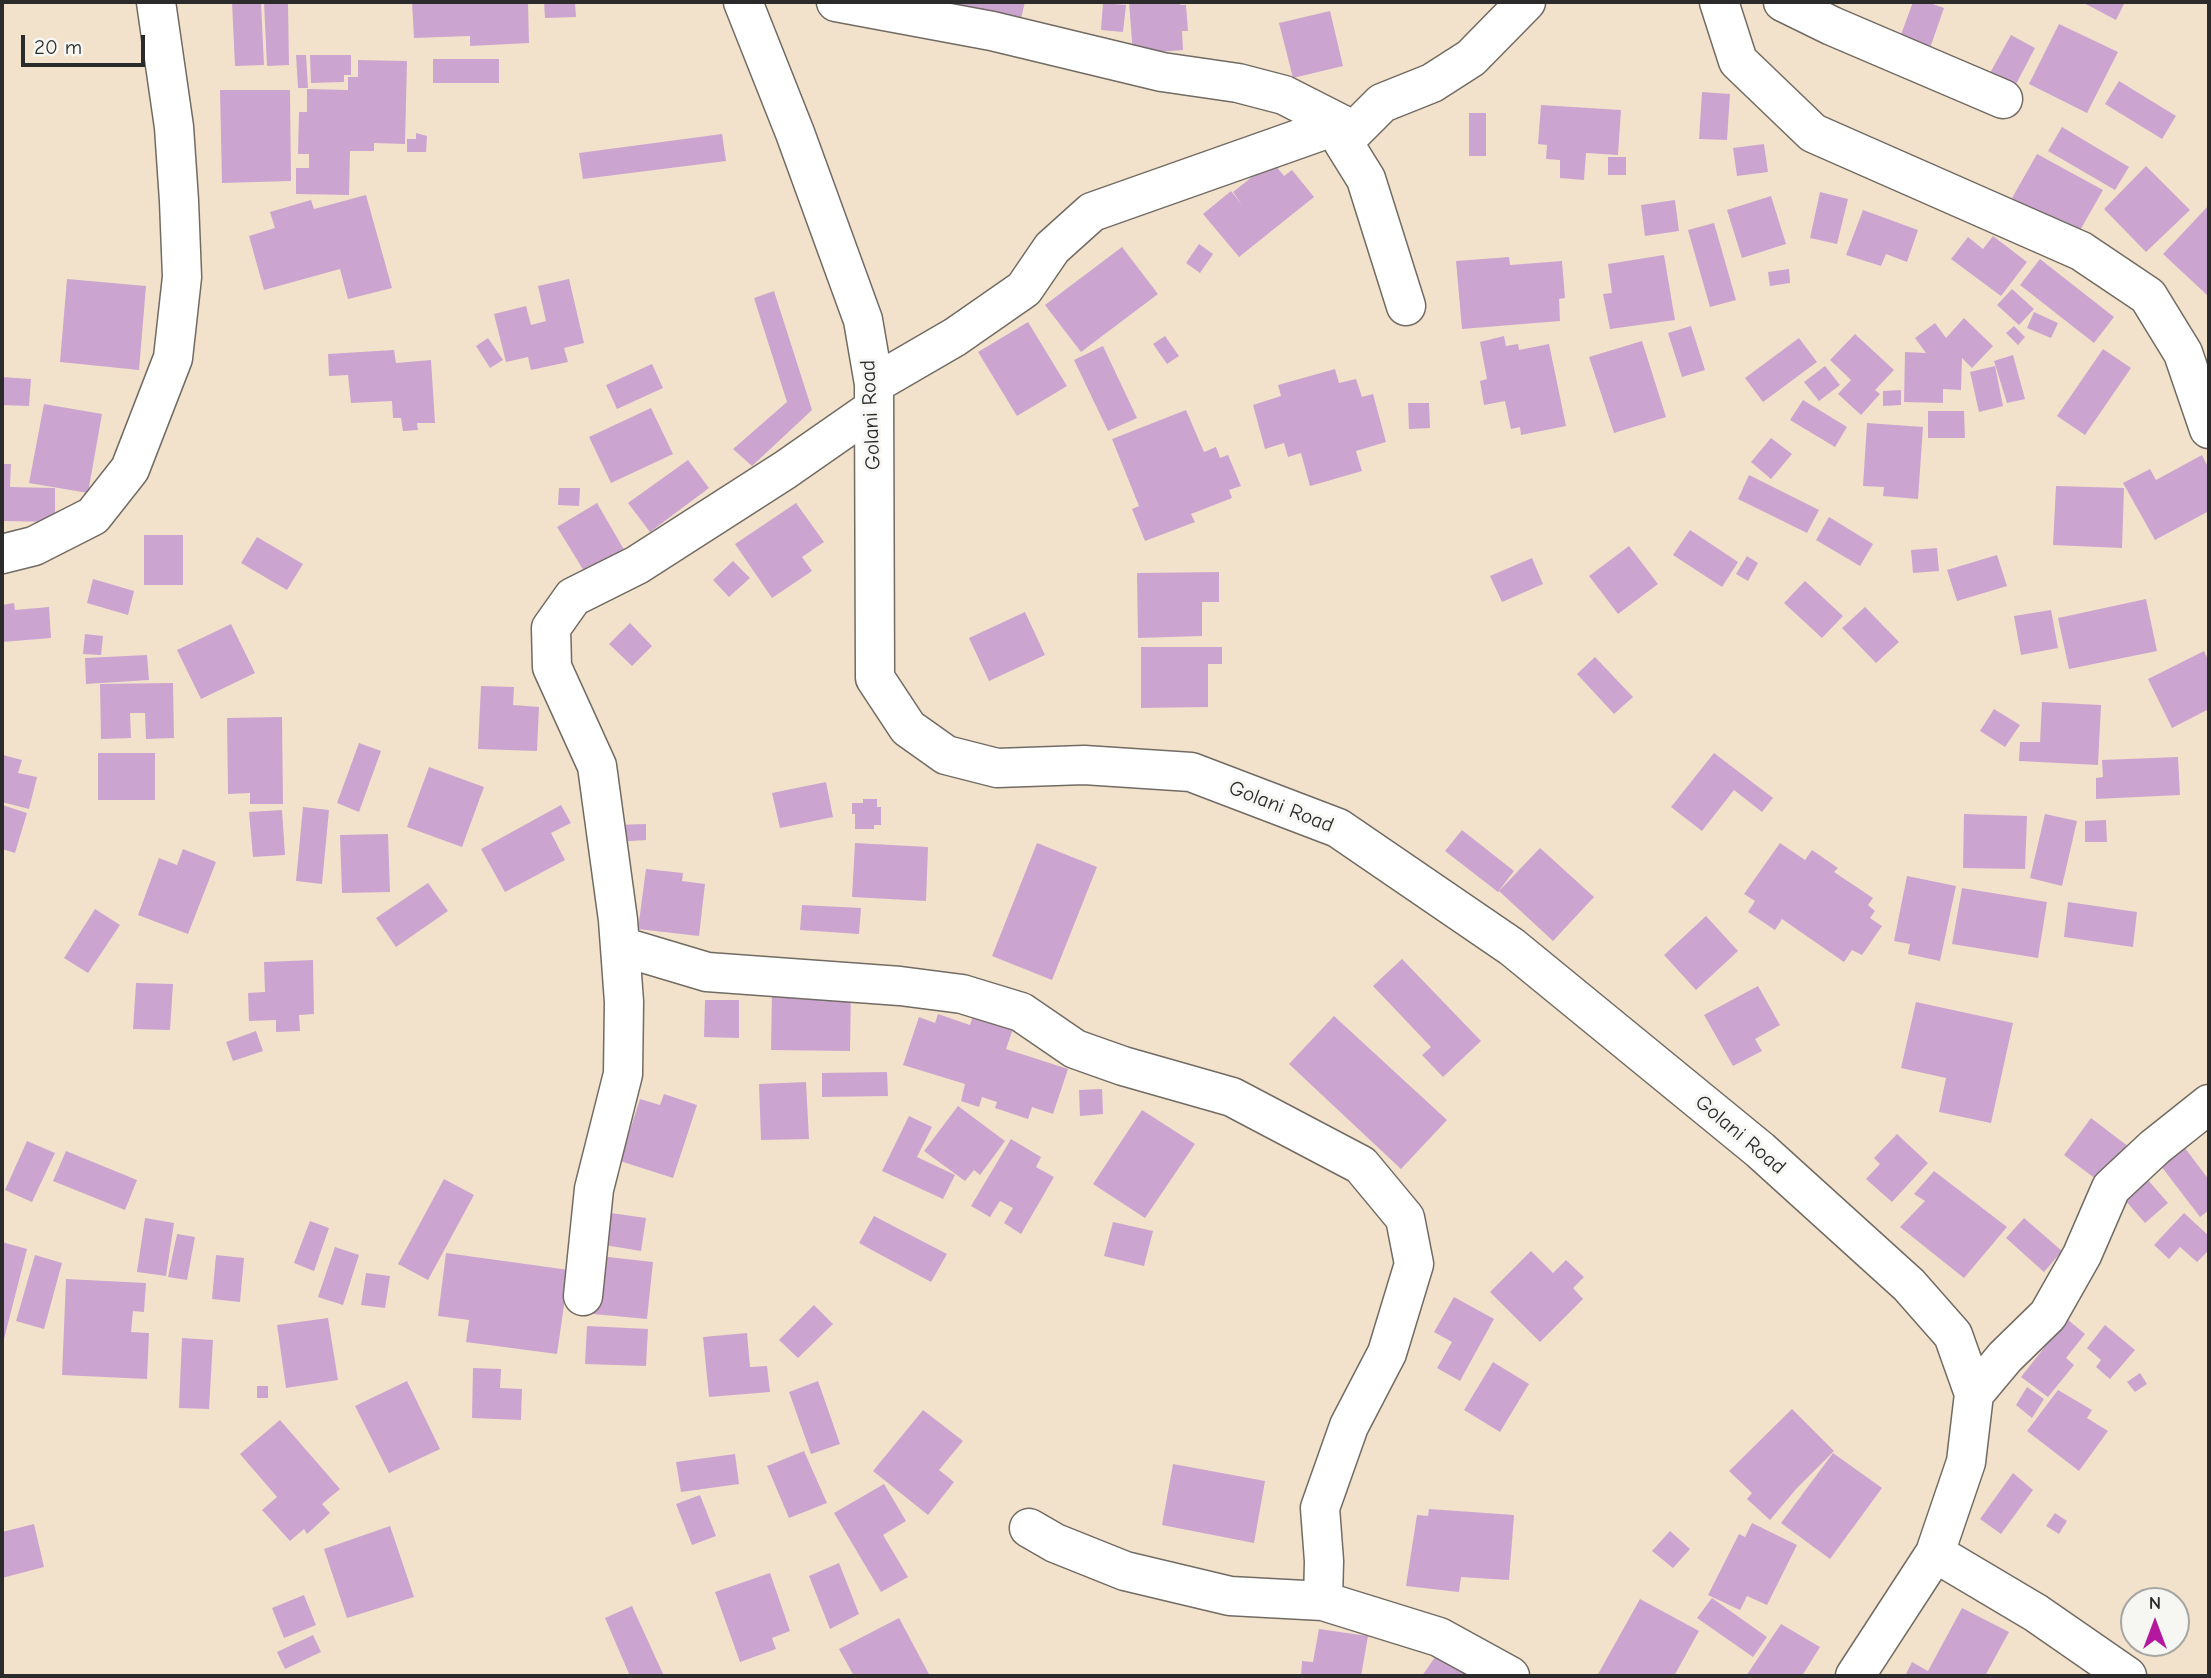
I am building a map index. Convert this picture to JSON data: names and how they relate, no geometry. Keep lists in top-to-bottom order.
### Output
{
  "streets": {
    "street": ["Golani Road"]
  },
  "scale_bar": "20 m",
  "north": "top"
}
